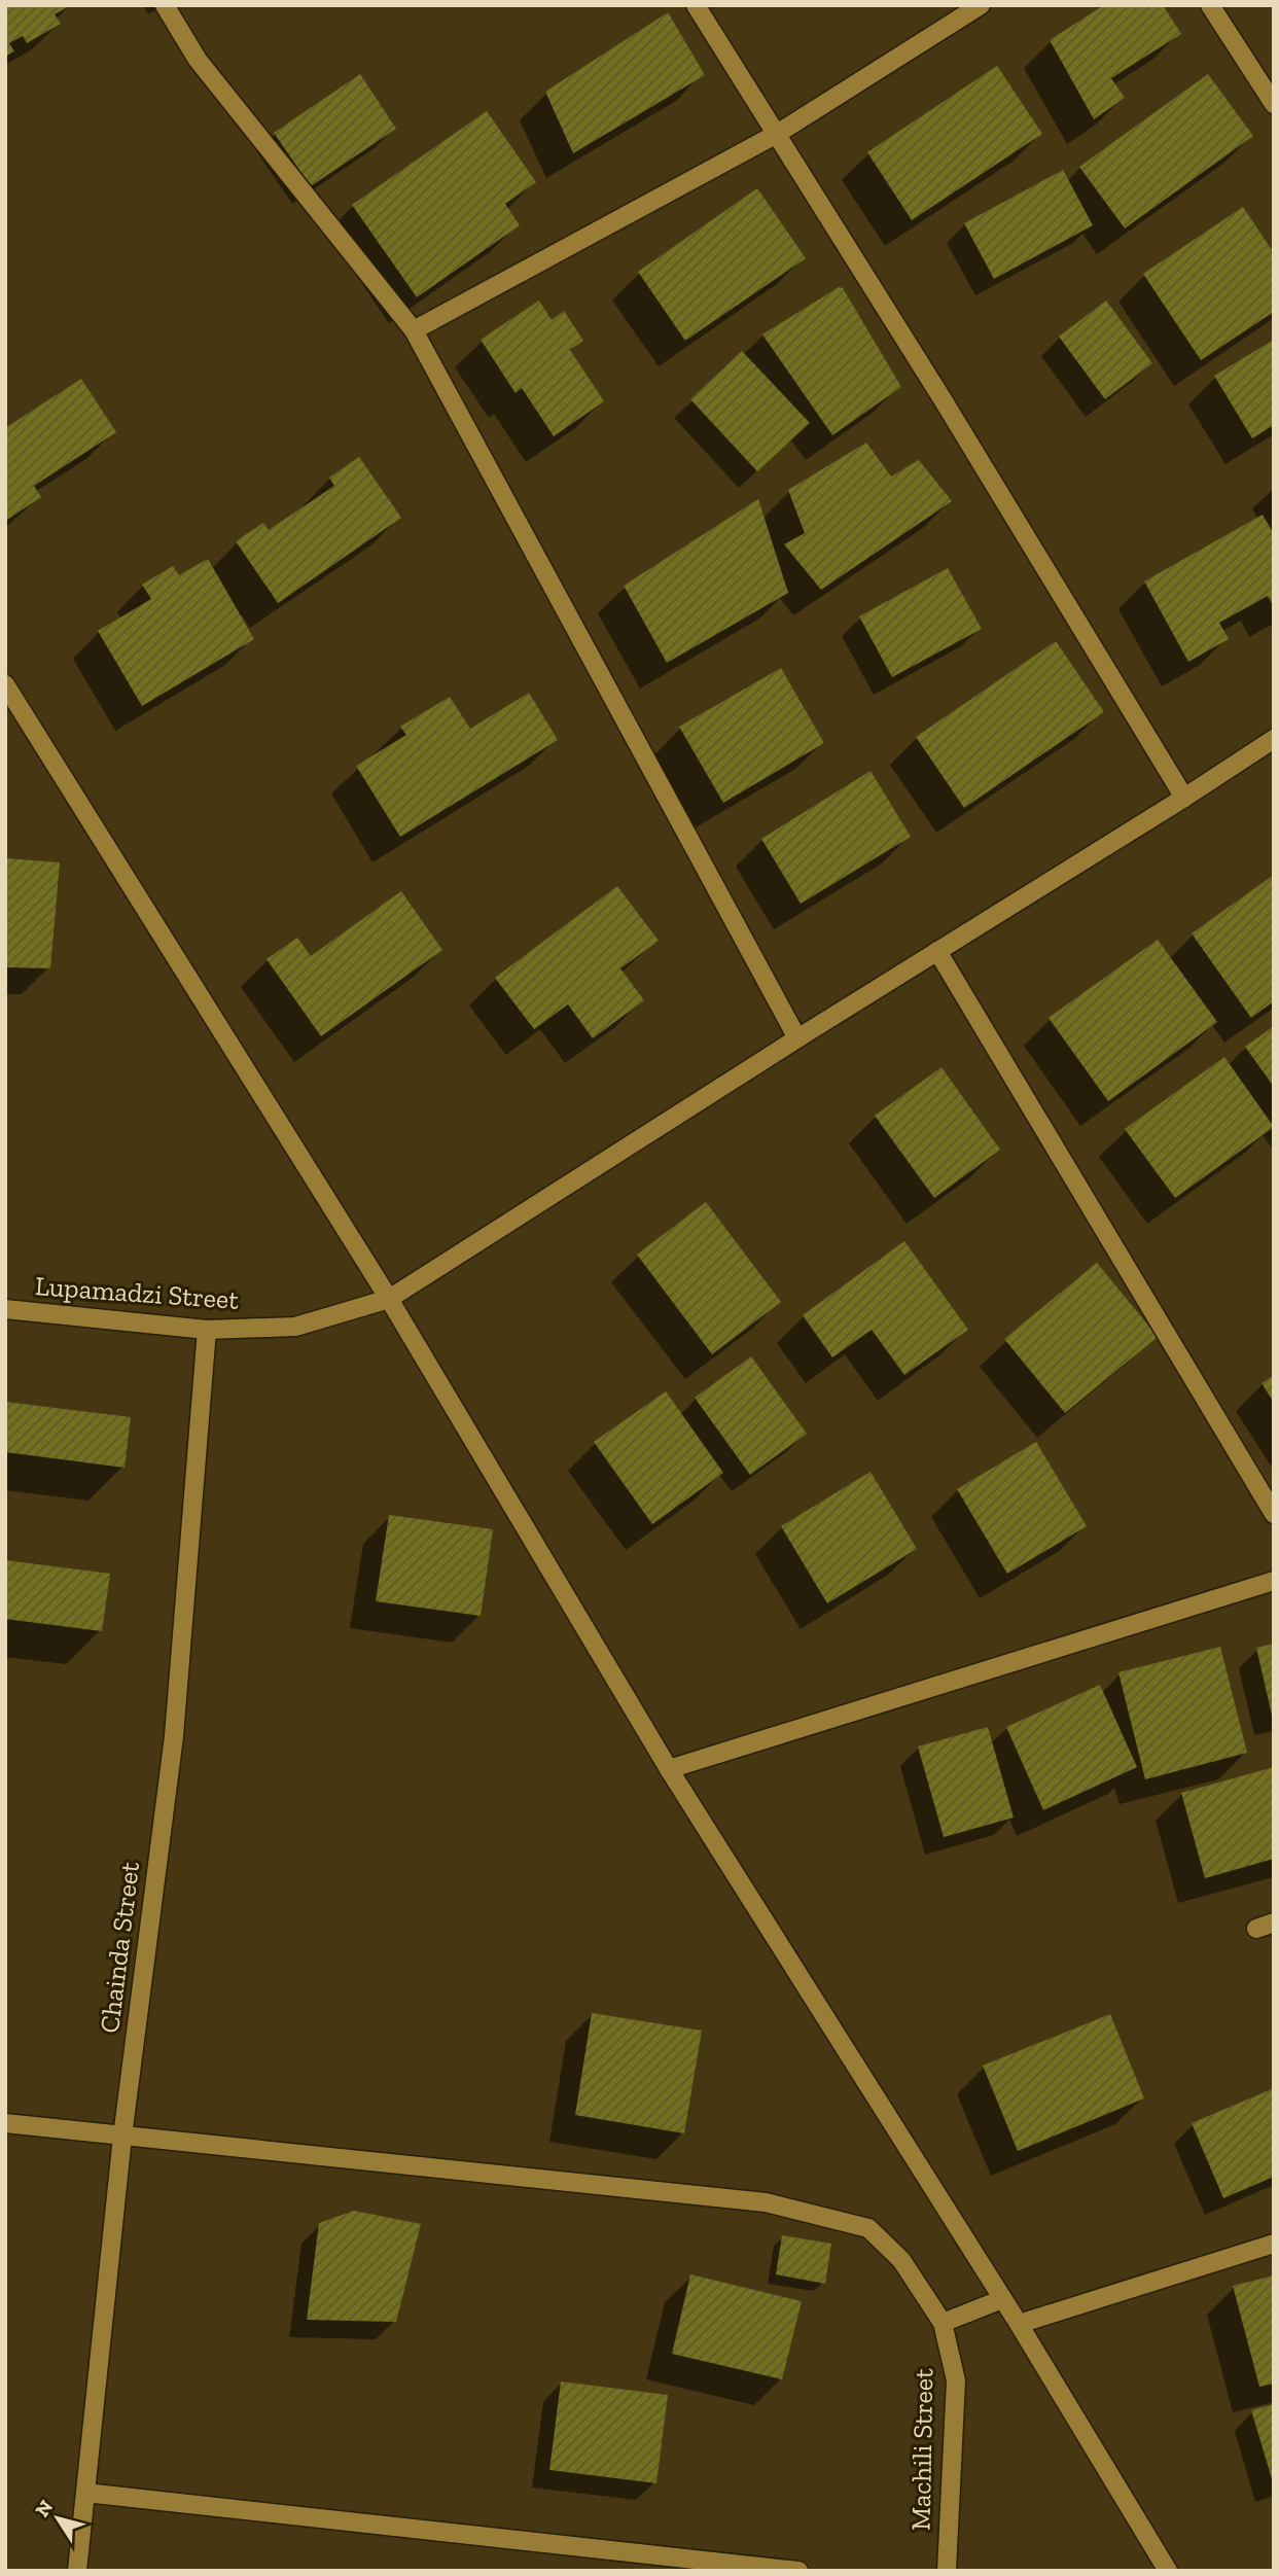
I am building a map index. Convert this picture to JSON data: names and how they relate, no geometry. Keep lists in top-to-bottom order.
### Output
{
  "streets": {
    "street": ["Lupamadzi Street", "Chainda Street", "Machili Street"]
  },
  "crossings": [
    ["Lupamadzi Street", "Chainda Street"],
    ["Chainda Street", "Machili Street"]
  ],
  "north": "top left"
}
